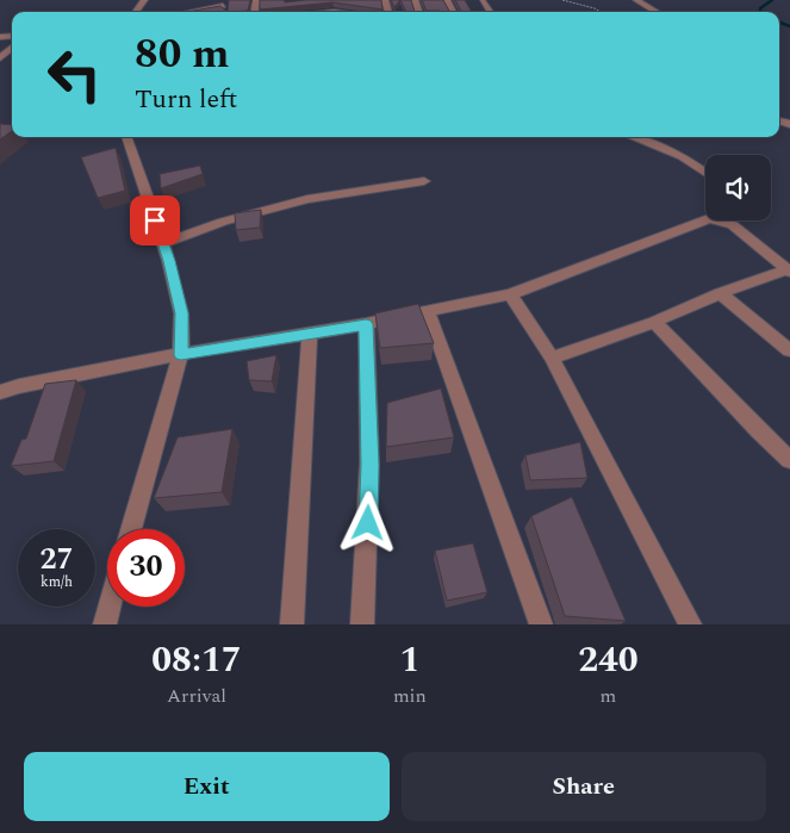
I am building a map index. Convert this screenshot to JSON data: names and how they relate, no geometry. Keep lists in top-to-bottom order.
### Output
{
  "page": {
    "turn": ["80 m", "Turn left"],
    "speed": "27 km/h",
    "limit": "30",
    "eta": [
      "08:17",
      "Arrival",
      "1",
      "min",
      "240",
      "m"
    ],
    "buttons": ["Exit", "Share"]
  }
}
